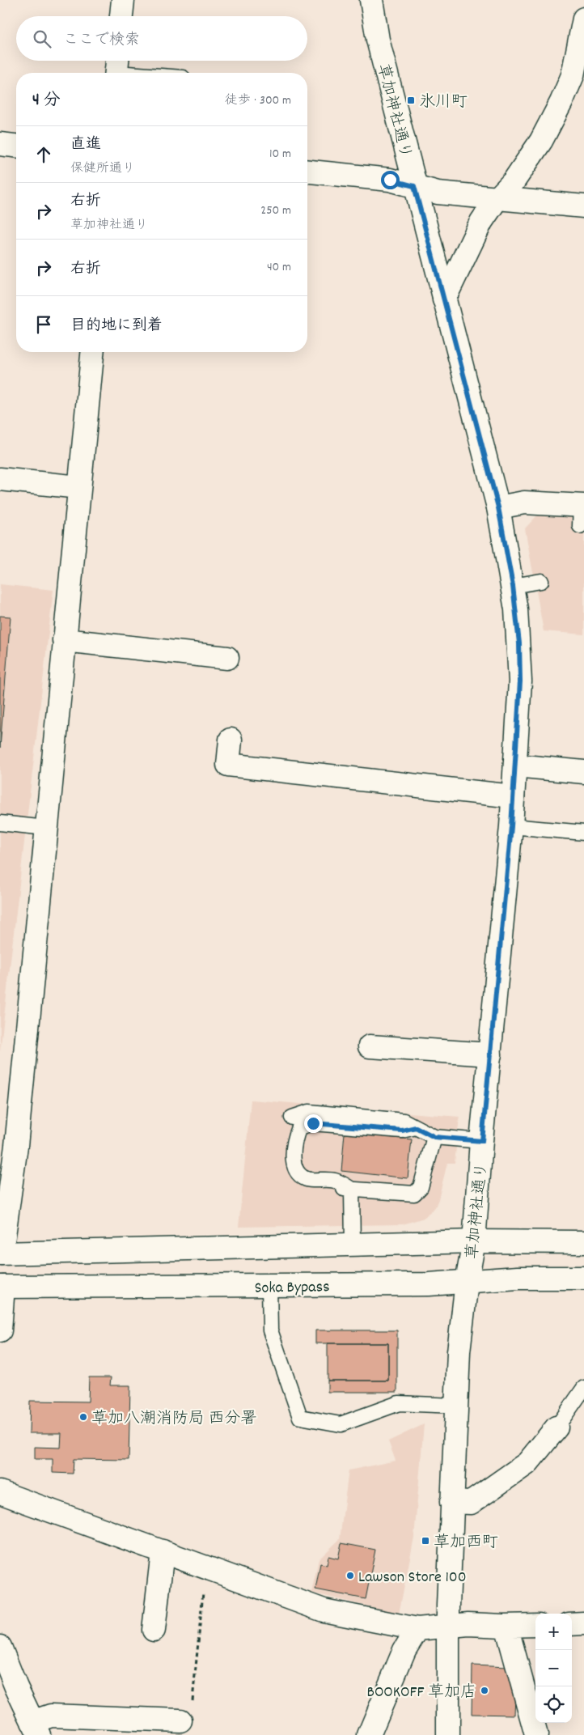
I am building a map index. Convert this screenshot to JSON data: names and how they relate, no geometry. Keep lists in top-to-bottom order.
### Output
{
  "streets": {
    "main road": ["草加神社通り", "Soka Bypass"]
  },
  "crossings": [
    ["草加神社通り", "Soka Bypass"]
  ],
  "places": {
    "transit": ["氷川町", "草加西町"],
    "other": ["草加八潮消防局 西分署", "Lawson Store 100", "BOOKOFF 草加店"]
  },
  "page": {
    "search": "ここで検索",
    "heading": ["4 分", "徒歩 · 300 m"],
    "list": [
      ["直進", "保健所通り", "10 m"],
      ["右折", "草加神社通り", "250 m"],
      ["右折", "40 m"],
      "目的地に到着"
    ],
    "map_buttons": ["+", "−"]
  }
}
